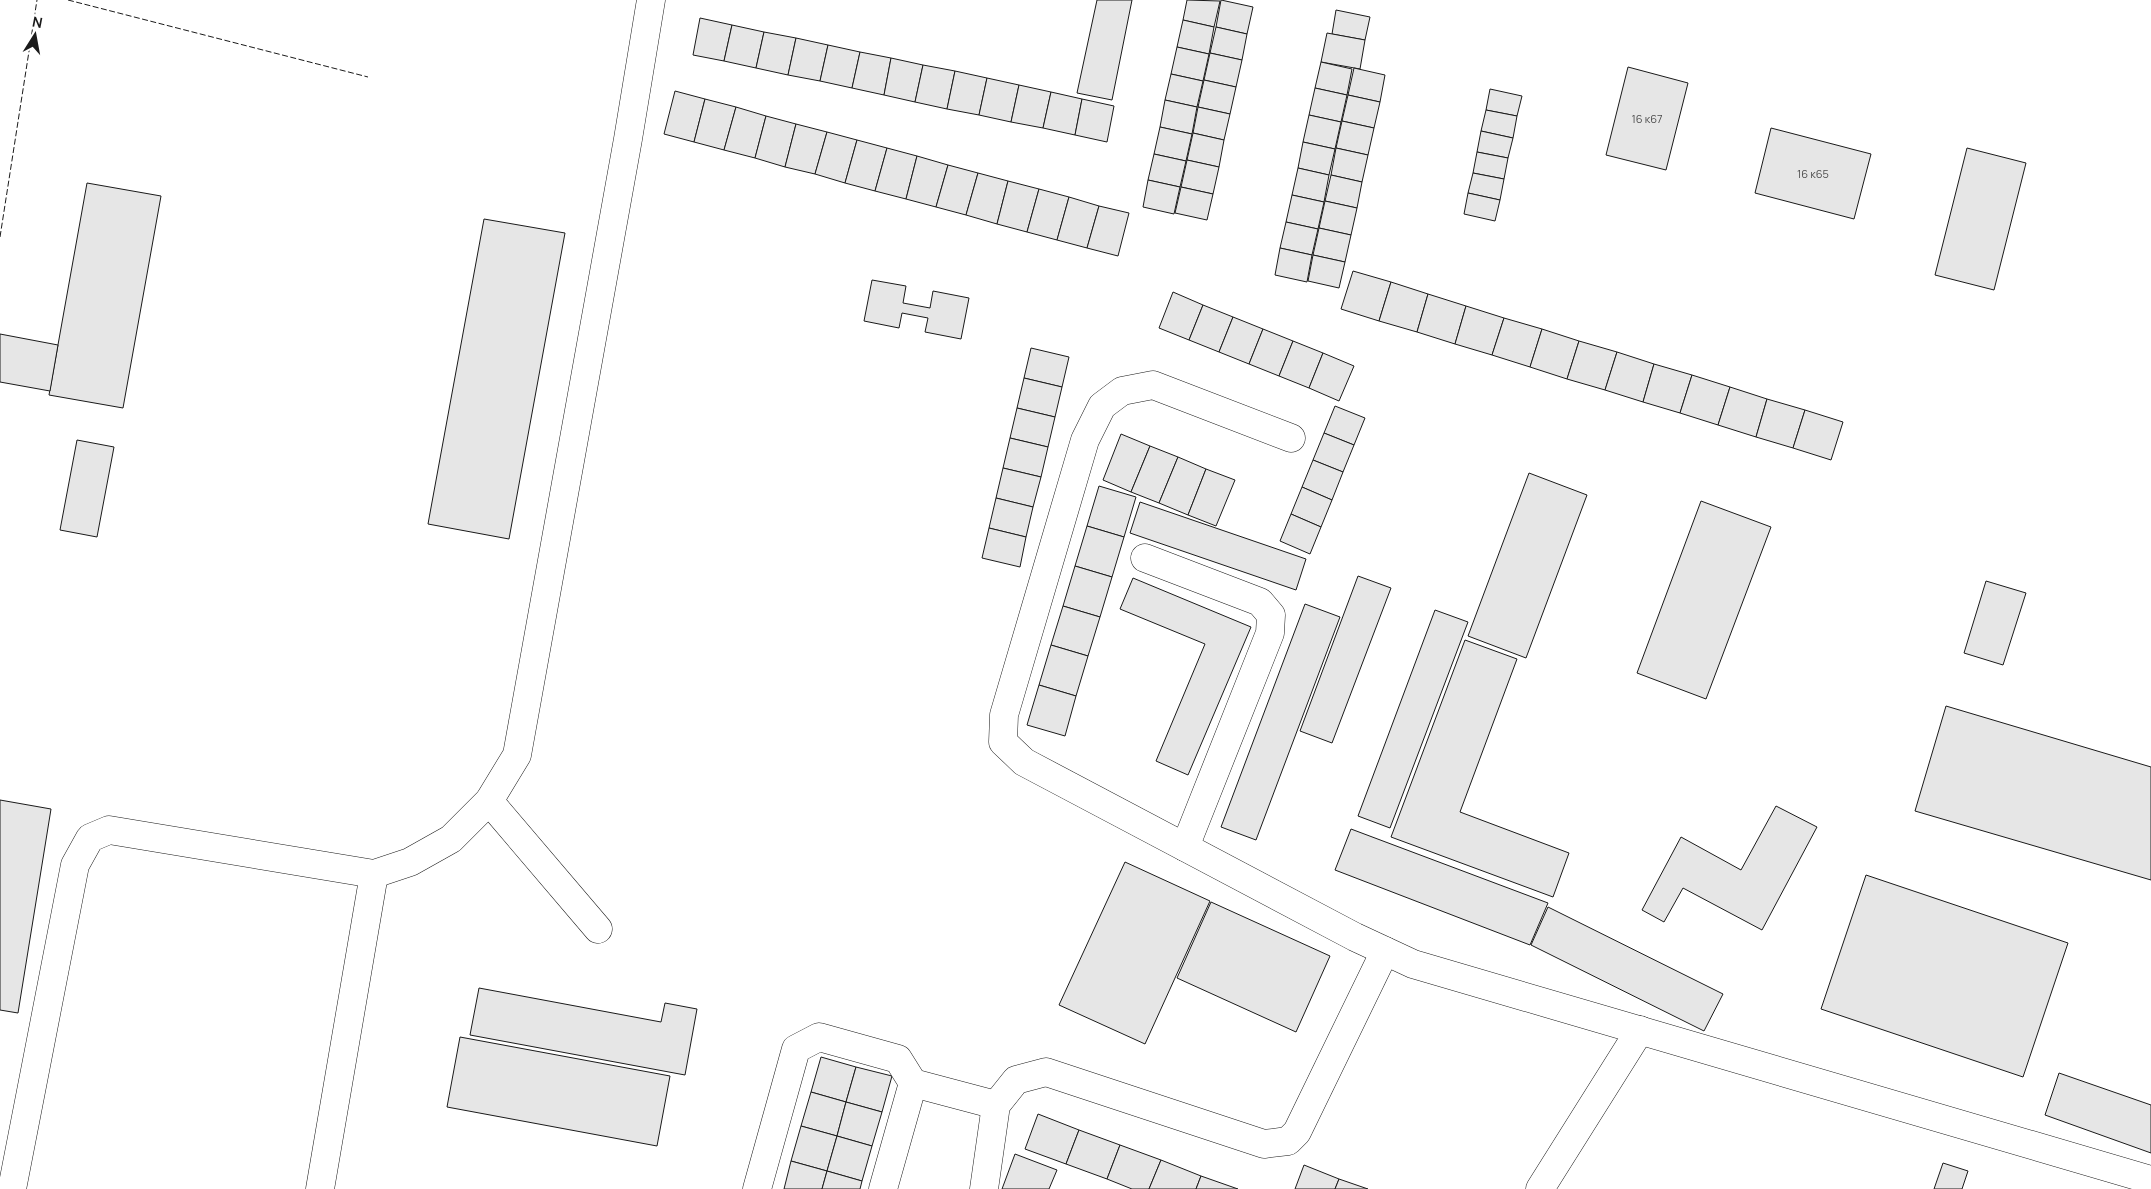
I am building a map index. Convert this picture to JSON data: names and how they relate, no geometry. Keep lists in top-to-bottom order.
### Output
{
  "house_numbers": ["16 к67", "16 к65"],
  "north": "top"
}
